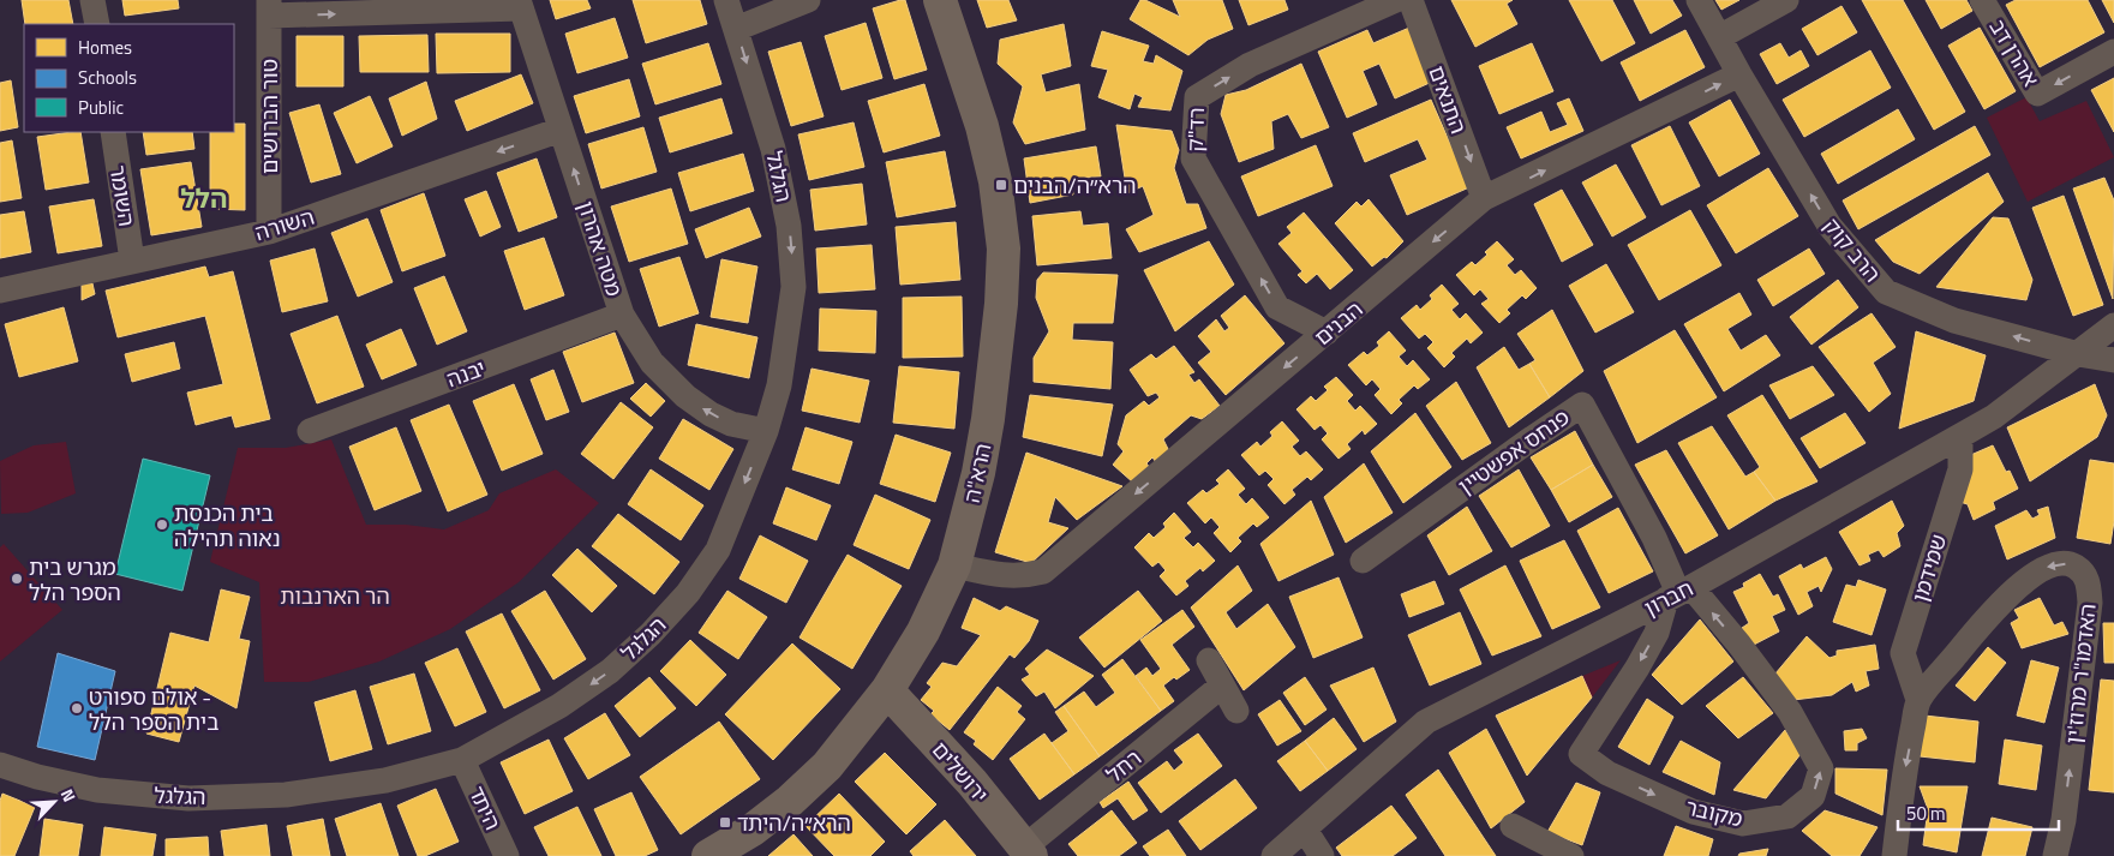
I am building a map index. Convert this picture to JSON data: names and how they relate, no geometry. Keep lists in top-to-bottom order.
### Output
{
  "streets": {
    "street": [
      "אהרן דב",
      "התנאים",
      "טור הברושים",
      "רד\"ק",
      "הגלגל",
      "השומר",
      "השורה",
      "מטה אהרון",
      "הרב קוק",
      "הבנים",
      "יבנה",
      "פנחס אפשטיין",
      "הרא\"ה",
      "שמידמן",
      "חברון",
      "האדמו\"ר מרוז'ין",
      "רחל",
      "ירושלים",
      "היתד",
      "מקובר"
    ]
  },
  "crossings": [
    ["התנאים", "הבנים"],
    ["טור הברושים", "השורה"],
    ["רד\"ק", "הבנים"],
    ["הגלגל", "מטה אהרון"],
    ["הגלגל", "היתד"],
    ["השומר", "השורה"],
    ["השורה", "מטה אהרון"],
    ["מטה אהרון", "יבנה"],
    ["הרב קוק", "הבנים"],
    ["הרב קוק", "חברון"],
    ["הבנים", "הרא\"ה"],
    ["פנחס אפשטיין", "חברון"],
    ["פנחס אפשטיין", "מקובר"],
    ["הרא\"ה", "ירושלים"],
    ["שמידמן", "חברון"],
    ["שמידמן", "האדמו\"ר מרוז'ין"],
    ["חברון", "מקובר"],
    ["רחל", "ירושלים"]
  ],
  "one_way": [
    "התנאים",
    "הגלגל",
    "מטה אהרון",
    "הרב קוק"
  ],
  "districts": ["הלל"],
  "parks": ["הר הארנבות"],
  "places": {
    "transit": ["הרא״ה/הבנים", "הרא״ה/היתד"],
    "other": ["בית הכנסת נאוה תהילה", "מגרש בית הספר הלל", "אולם ספורט - בית הספר הלל"]
  },
  "legend": ["Homes", "Schools", "Public"],
  "scale_bar": "50 m",
  "north": "top right"
}
